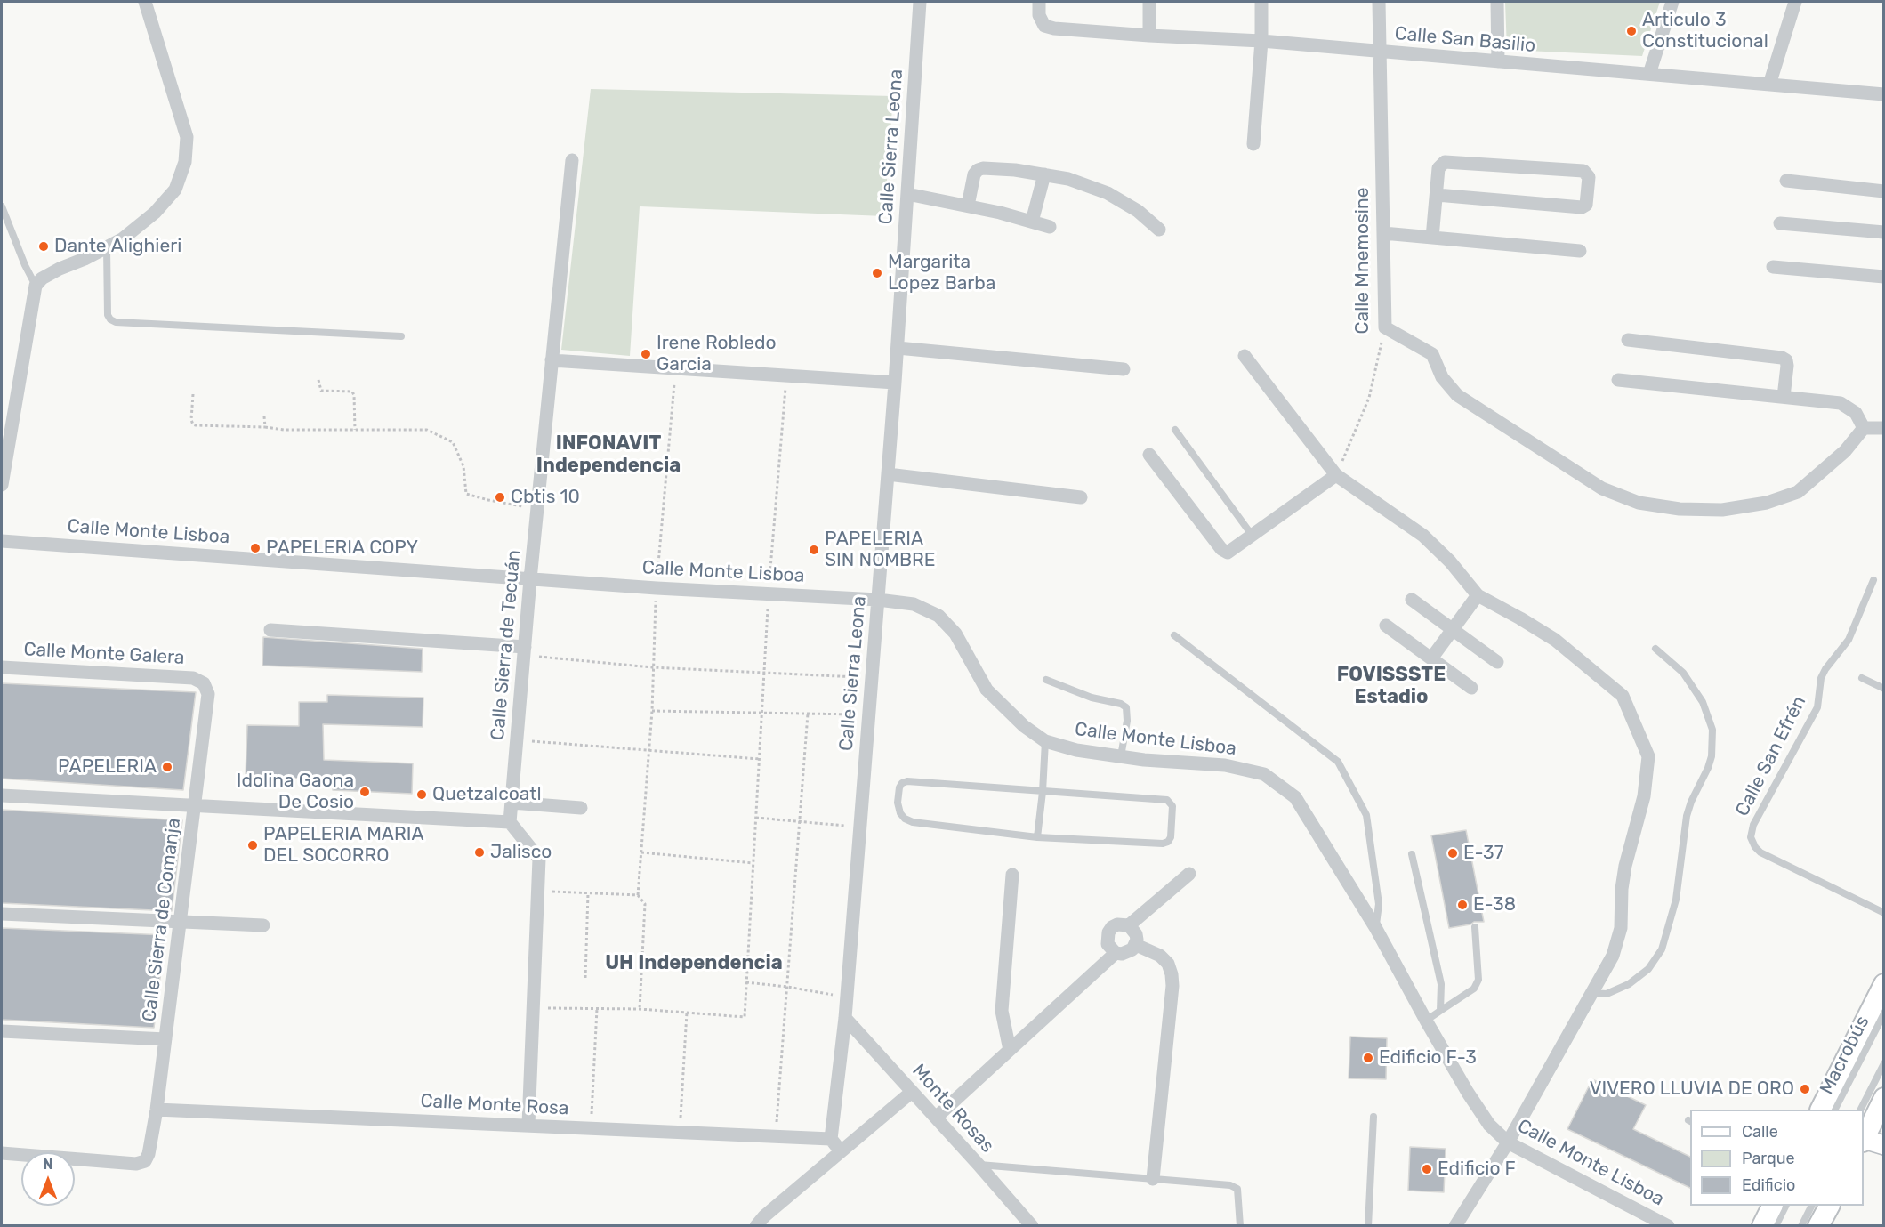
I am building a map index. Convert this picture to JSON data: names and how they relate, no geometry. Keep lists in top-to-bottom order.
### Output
{
  "streets": {
    "street": [
      "Calle San Basilio",
      "Calle Sierra Leona",
      "Calle Mnemosine",
      "Calle Monte Lisboa",
      "Calle Sierra de Tecuán",
      "Calle Monte Galera",
      "Calle Sierra de Comanja",
      "Calle Monte Rosa",
      "Monte Rosas"
    ],
    "lane": ["Calle San Efrén", "Macrobús"]
  },
  "crossings": [
    ["Calle San Basilio", "Calle Mnemosine"],
    ["Calle Sierra Leona", "Calle Monte Lisboa"],
    ["Calle Sierra Leona", "Calle Monte Rosa"],
    ["Calle Sierra Leona", "Monte Rosas"],
    ["Calle Monte Lisboa", "Calle Sierra de Tecuán"],
    ["Calle Monte Galera", "Calle Sierra de Comanja"],
    ["Calle Sierra de Comanja", "Calle Monte Rosa"]
  ],
  "districts": ["INFONAVIT Independencia", "FOVISSSTE Estadio", "UH Independencia"],
  "places": [
    "Articulo 3 Constitucional",
    "Dante Alighieri",
    "Margarita Lopez Barba",
    "Irene Robledo Garcia",
    "Cbtis 10",
    "PAPELERIA COPY",
    "PAPELERIA SIN NOMBRE",
    "PAPELERIA",
    "Idolina Gaona De Cosio",
    "Quetzalcoatl",
    "PAPELERIA MARIA DEL SOCORRO",
    "Jalisco",
    "E-37",
    "E-38",
    "Edificio F-3",
    "VIVERO LLUVIA DE ORO",
    "Edificio F"
  ],
  "legend": ["Calle", "Parque", "Edificio"],
  "north": "top"
}
